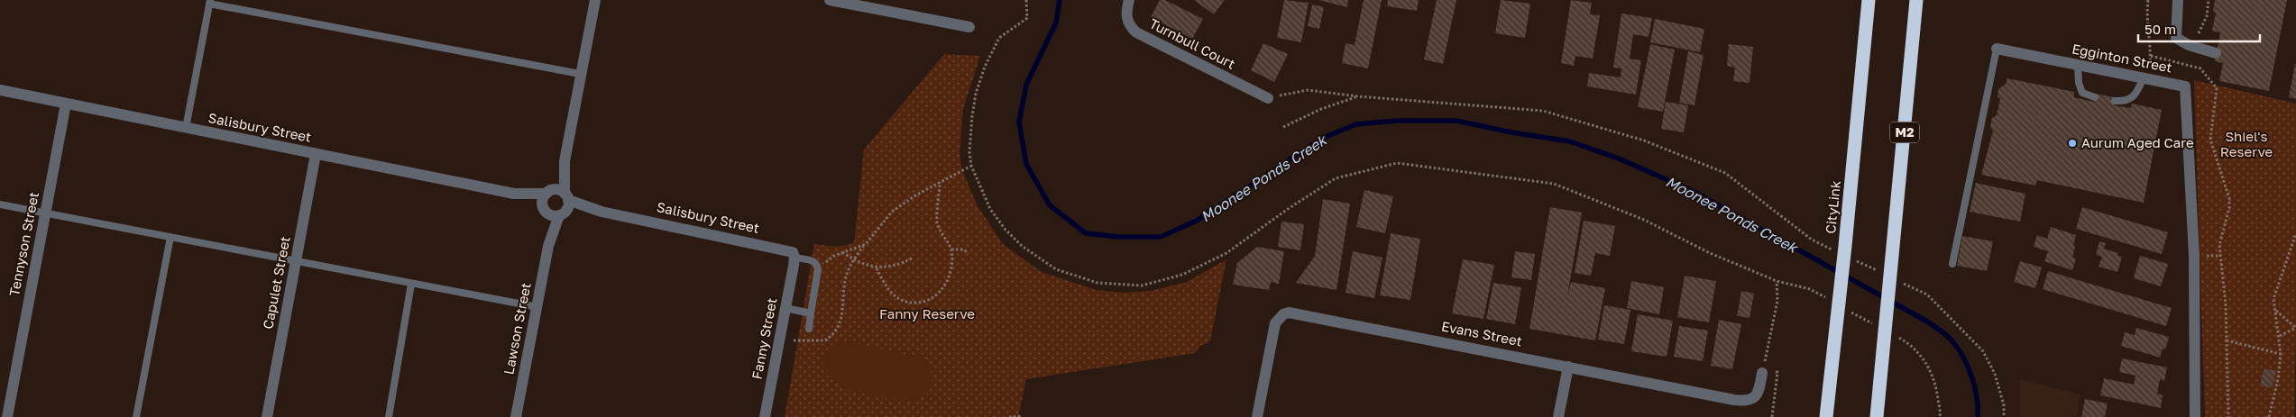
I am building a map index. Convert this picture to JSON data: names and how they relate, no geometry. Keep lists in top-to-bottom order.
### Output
{
  "streets": {
    "highway": ["M2", "CityLink"],
    "street": [
      "Turnbull Court",
      "Egginton Street",
      "Salisbury Street",
      "Tennyson Street",
      "Capulet Street",
      "Lawson Street",
      "Evans Street",
      "Fanny Street"
    ]
  },
  "crossings": [
    ["Salisbury Street", "Tennyson Street"],
    ["Salisbury Street", "Capulet Street"],
    ["Salisbury Street", "Lawson Street"],
    ["Salisbury Street", "Fanny Street"]
  ],
  "water": ["Moonee Ponds Creek"],
  "parks": ["Shiel's Reserve", "Fanny Reserve"],
  "places": ["Aurum Aged Care"],
  "scale_bar": "50 m"
}
